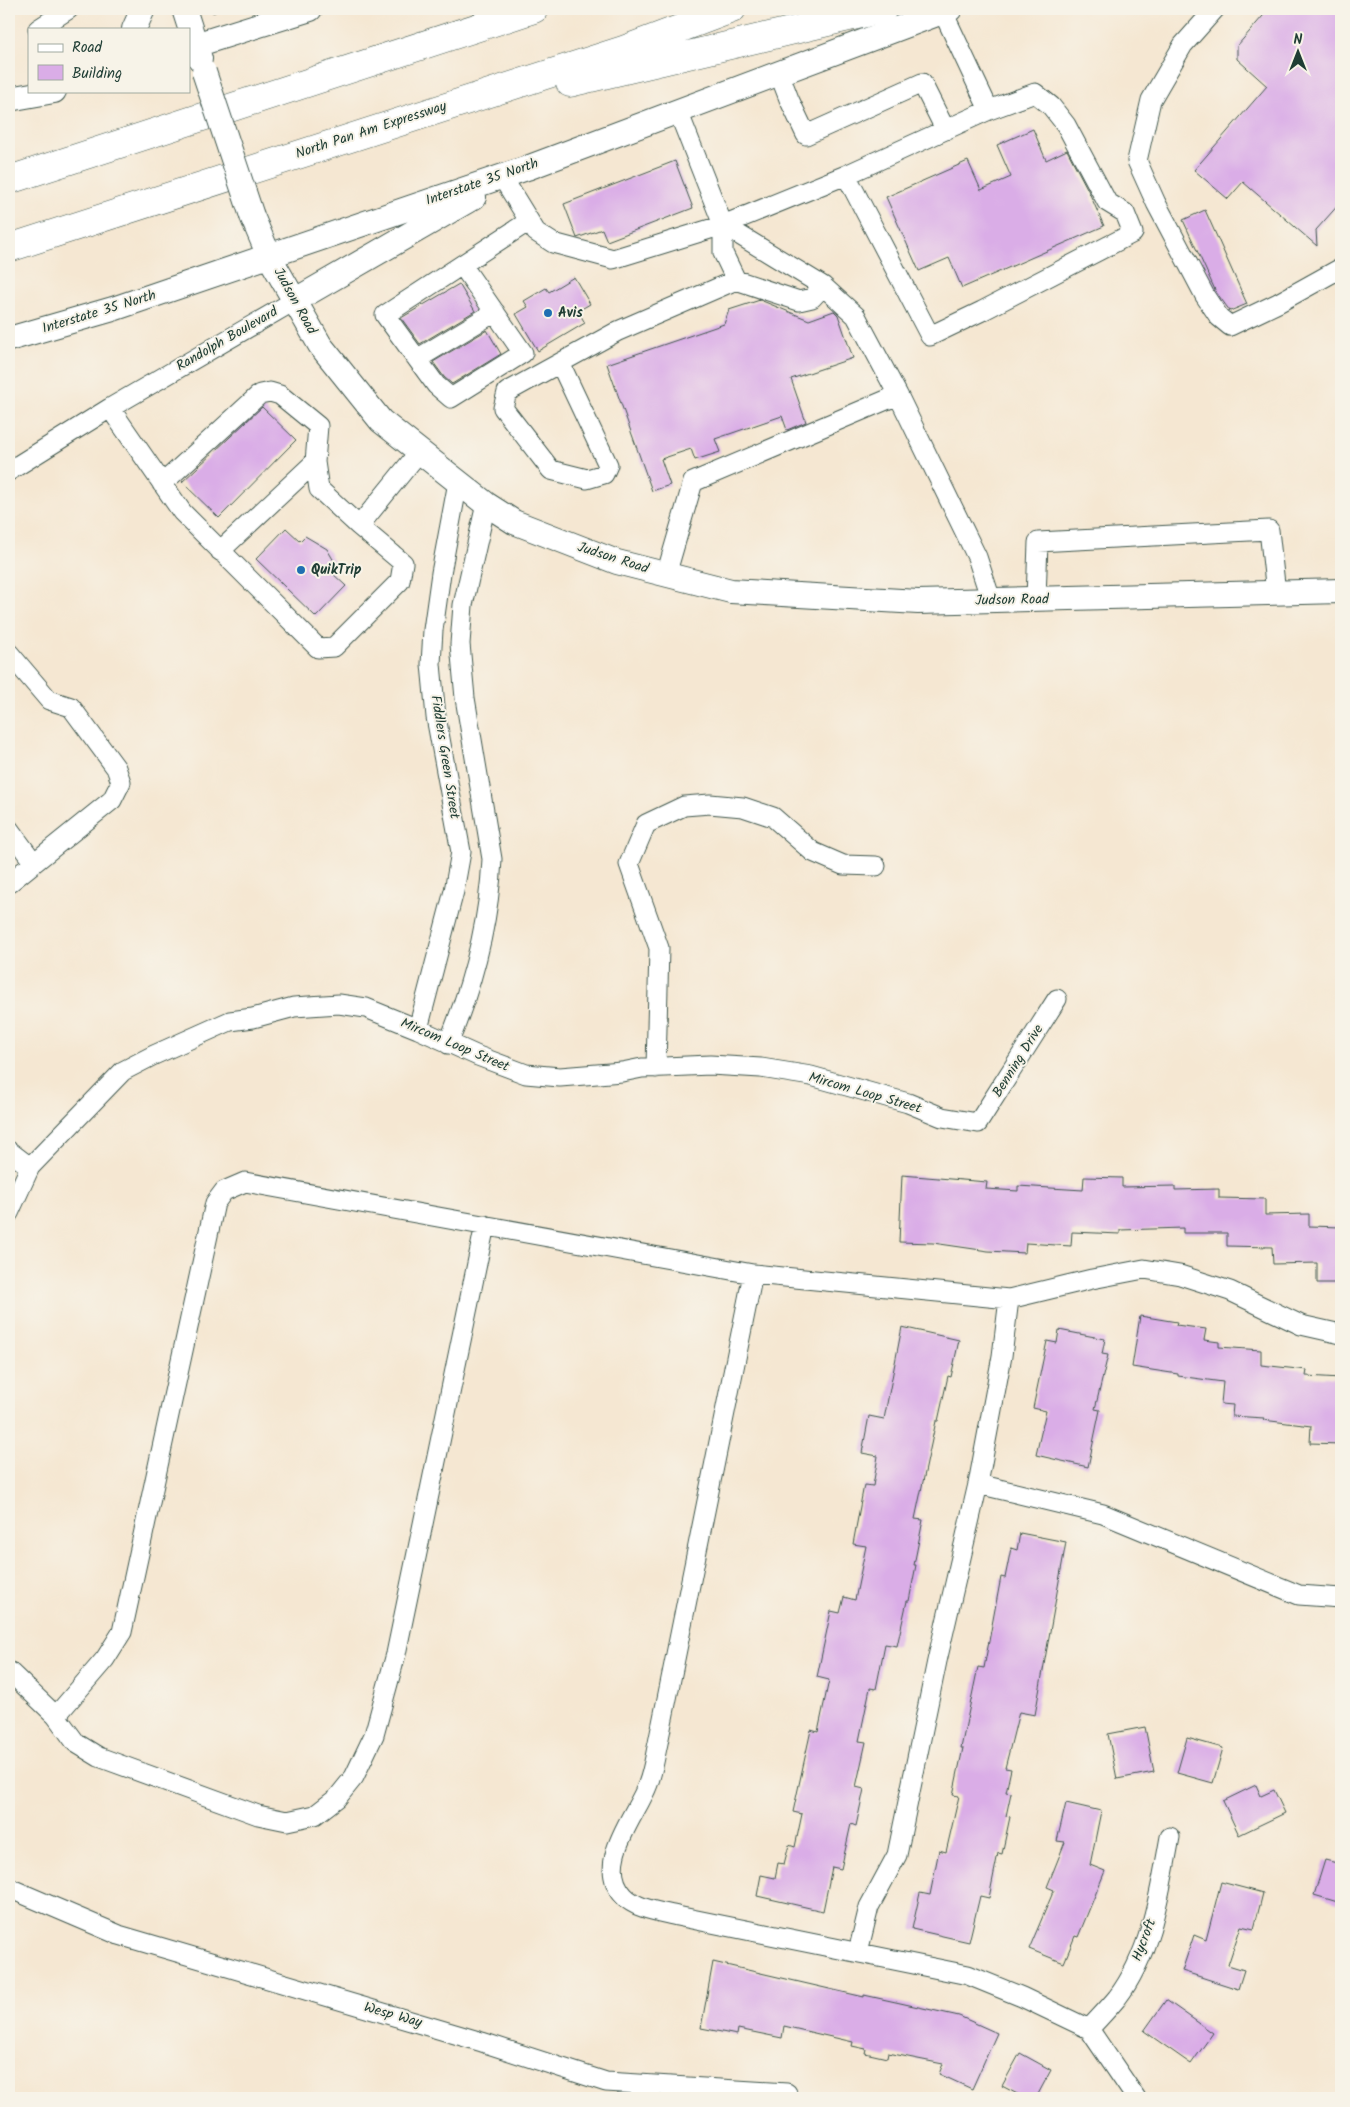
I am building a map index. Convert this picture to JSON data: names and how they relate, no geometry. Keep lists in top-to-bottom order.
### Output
{
  "streets": {
    "highway": ["North Pan Am Expressway"],
    "main road": ["Interstate 35 North", "Judson Road", "Randolph Boulevard"],
    "street": [
      "Fiddlers Green Street",
      "Mircom Loop Street",
      "Benning Drive",
      "Hycroft",
      "Wesp Way"
    ]
  },
  "crossings": [
    ["Interstate 35 North", "Judson Road"],
    ["Interstate 35 North", "Randolph Boulevard"],
    ["Judson Road", "Randolph Boulevard"],
    ["Judson Road", "Fiddlers Green Street"],
    ["Fiddlers Green Street", "Mircom Loop Street"],
    ["Mircom Loop Street", "Benning Drive"]
  ],
  "places": ["Avis", "QuikTrip"],
  "legend": ["Road", "Building"],
  "north": "top"
}
